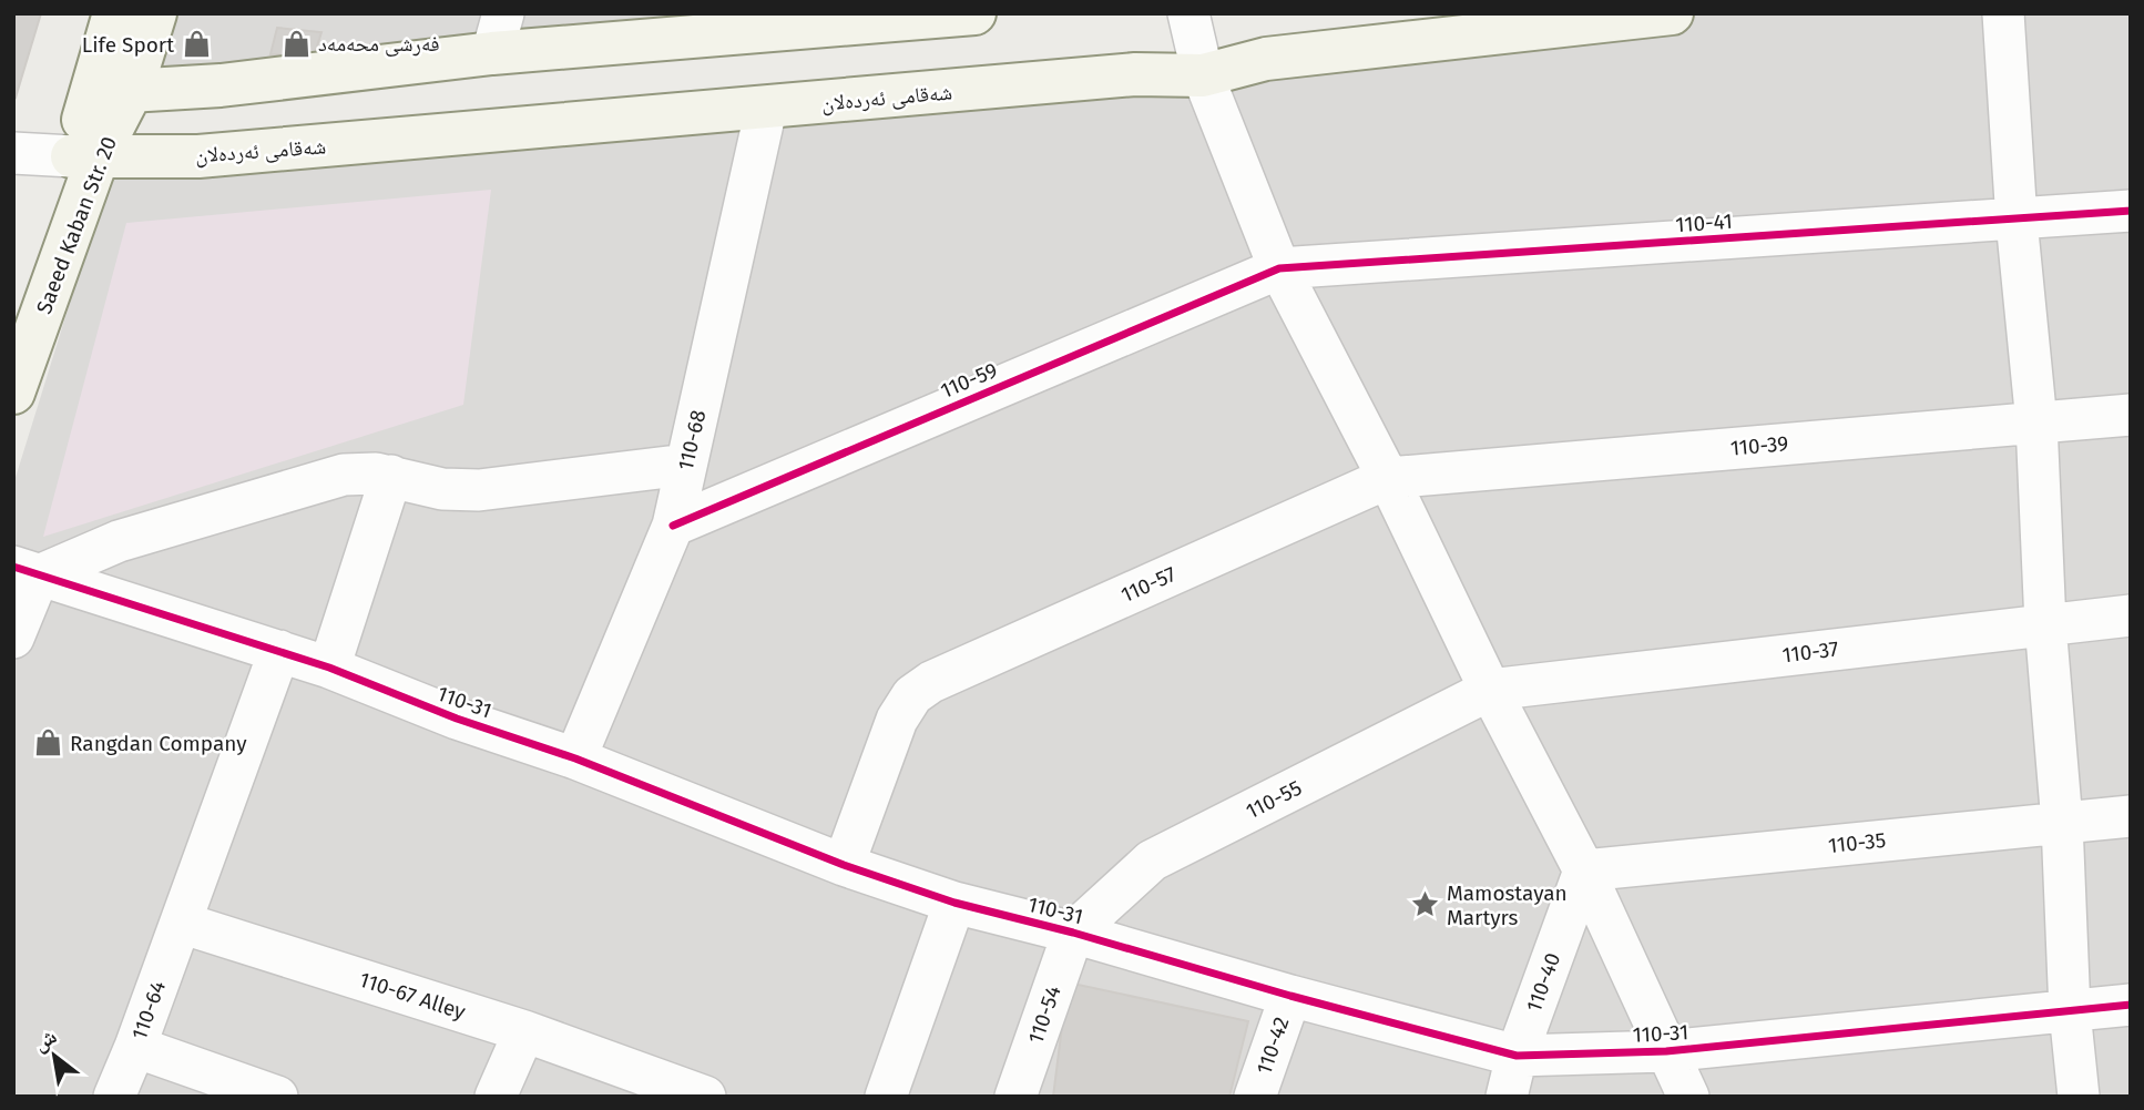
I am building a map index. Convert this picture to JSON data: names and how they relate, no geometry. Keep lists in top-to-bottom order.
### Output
{
  "streets": {
    "main road": ["شەقامی ئەردەلان", "Saeed Kaban Str. 20"],
    "street": [
      "110-41",
      "110-59",
      "110-68",
      "110-39",
      "110-57",
      "110-37",
      "110-31",
      "110-55",
      "110-35",
      "110-40",
      "110-67 Alley",
      "110-64",
      "110-54",
      "110-42"
    ]
  },
  "crossings": [
    ["شەقامی ئەردەلان", "Saeed Kaban Str. 20"],
    ["شەقامی ئەردەلان", "110-68"],
    ["110-41", "110-59"],
    ["110-59", "110-68"],
    ["110-68", "110-31"],
    ["110-39", "110-57"],
    ["110-57", "110-31"],
    ["110-37", "110-55"],
    ["110-31", "110-55"],
    ["110-31", "110-40"],
    ["110-31", "110-64"],
    ["110-31", "110-54"],
    ["110-31", "110-42"],
    ["110-55", "110-54"],
    ["110-35", "110-40"],
    ["110-67 Alley", "110-64"]
  ],
  "places": {
    "shop": ["فەرشی محەمەد", "Life Sport", "Rangdan Company"],
    "place": ["Mamostayan Martyrs"]
  },
  "north": "top left"
}
